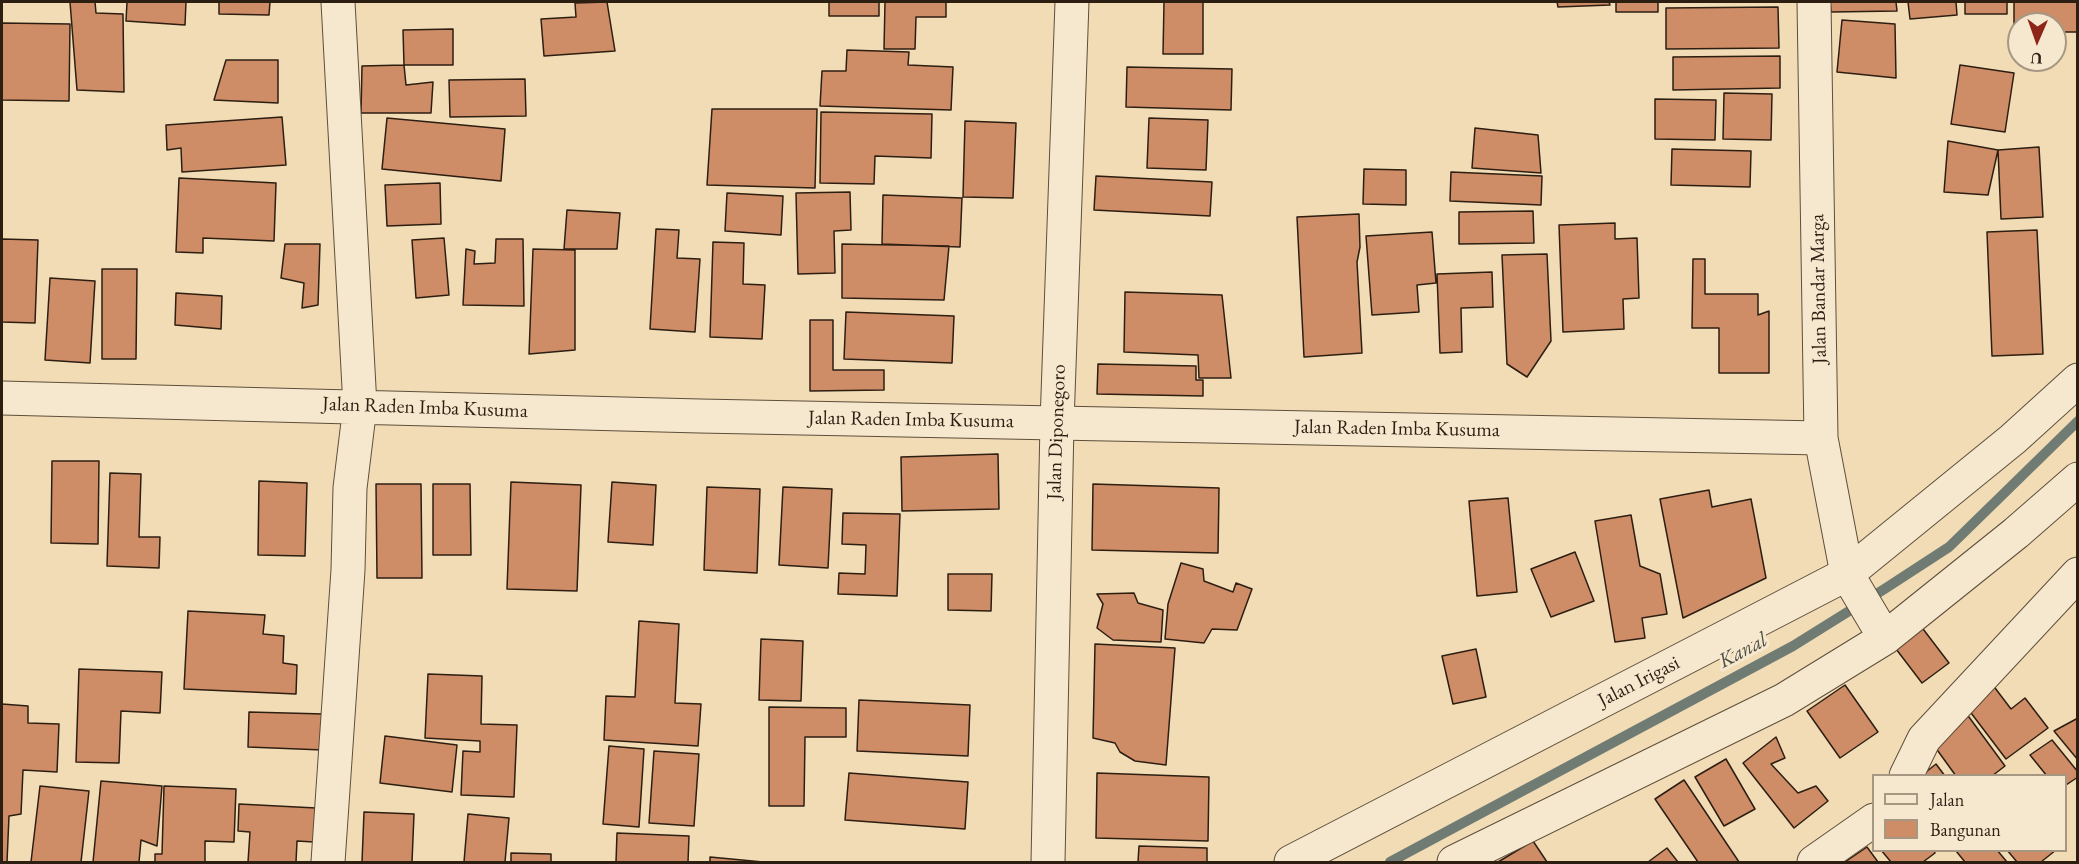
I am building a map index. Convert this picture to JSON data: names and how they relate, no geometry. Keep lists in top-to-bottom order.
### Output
{
  "streets": {
    "street": [
      "Jalan Bandar Marga",
      "Jalan Raden Imba Kusuma",
      "Jalan Diponegoro",
      "Jalan Irigasi"
    ]
  },
  "crossings": [
    ["Jalan Bandar Marga", "Jalan Raden Imba Kusuma"],
    ["Jalan Bandar Marga", "Jalan Irigasi"],
    ["Jalan Raden Imba Kusuma", "Jalan Diponegoro"]
  ],
  "water": ["Kanal"],
  "legend": ["Jalan", "Bangunan"],
  "north": "bottom"
}
